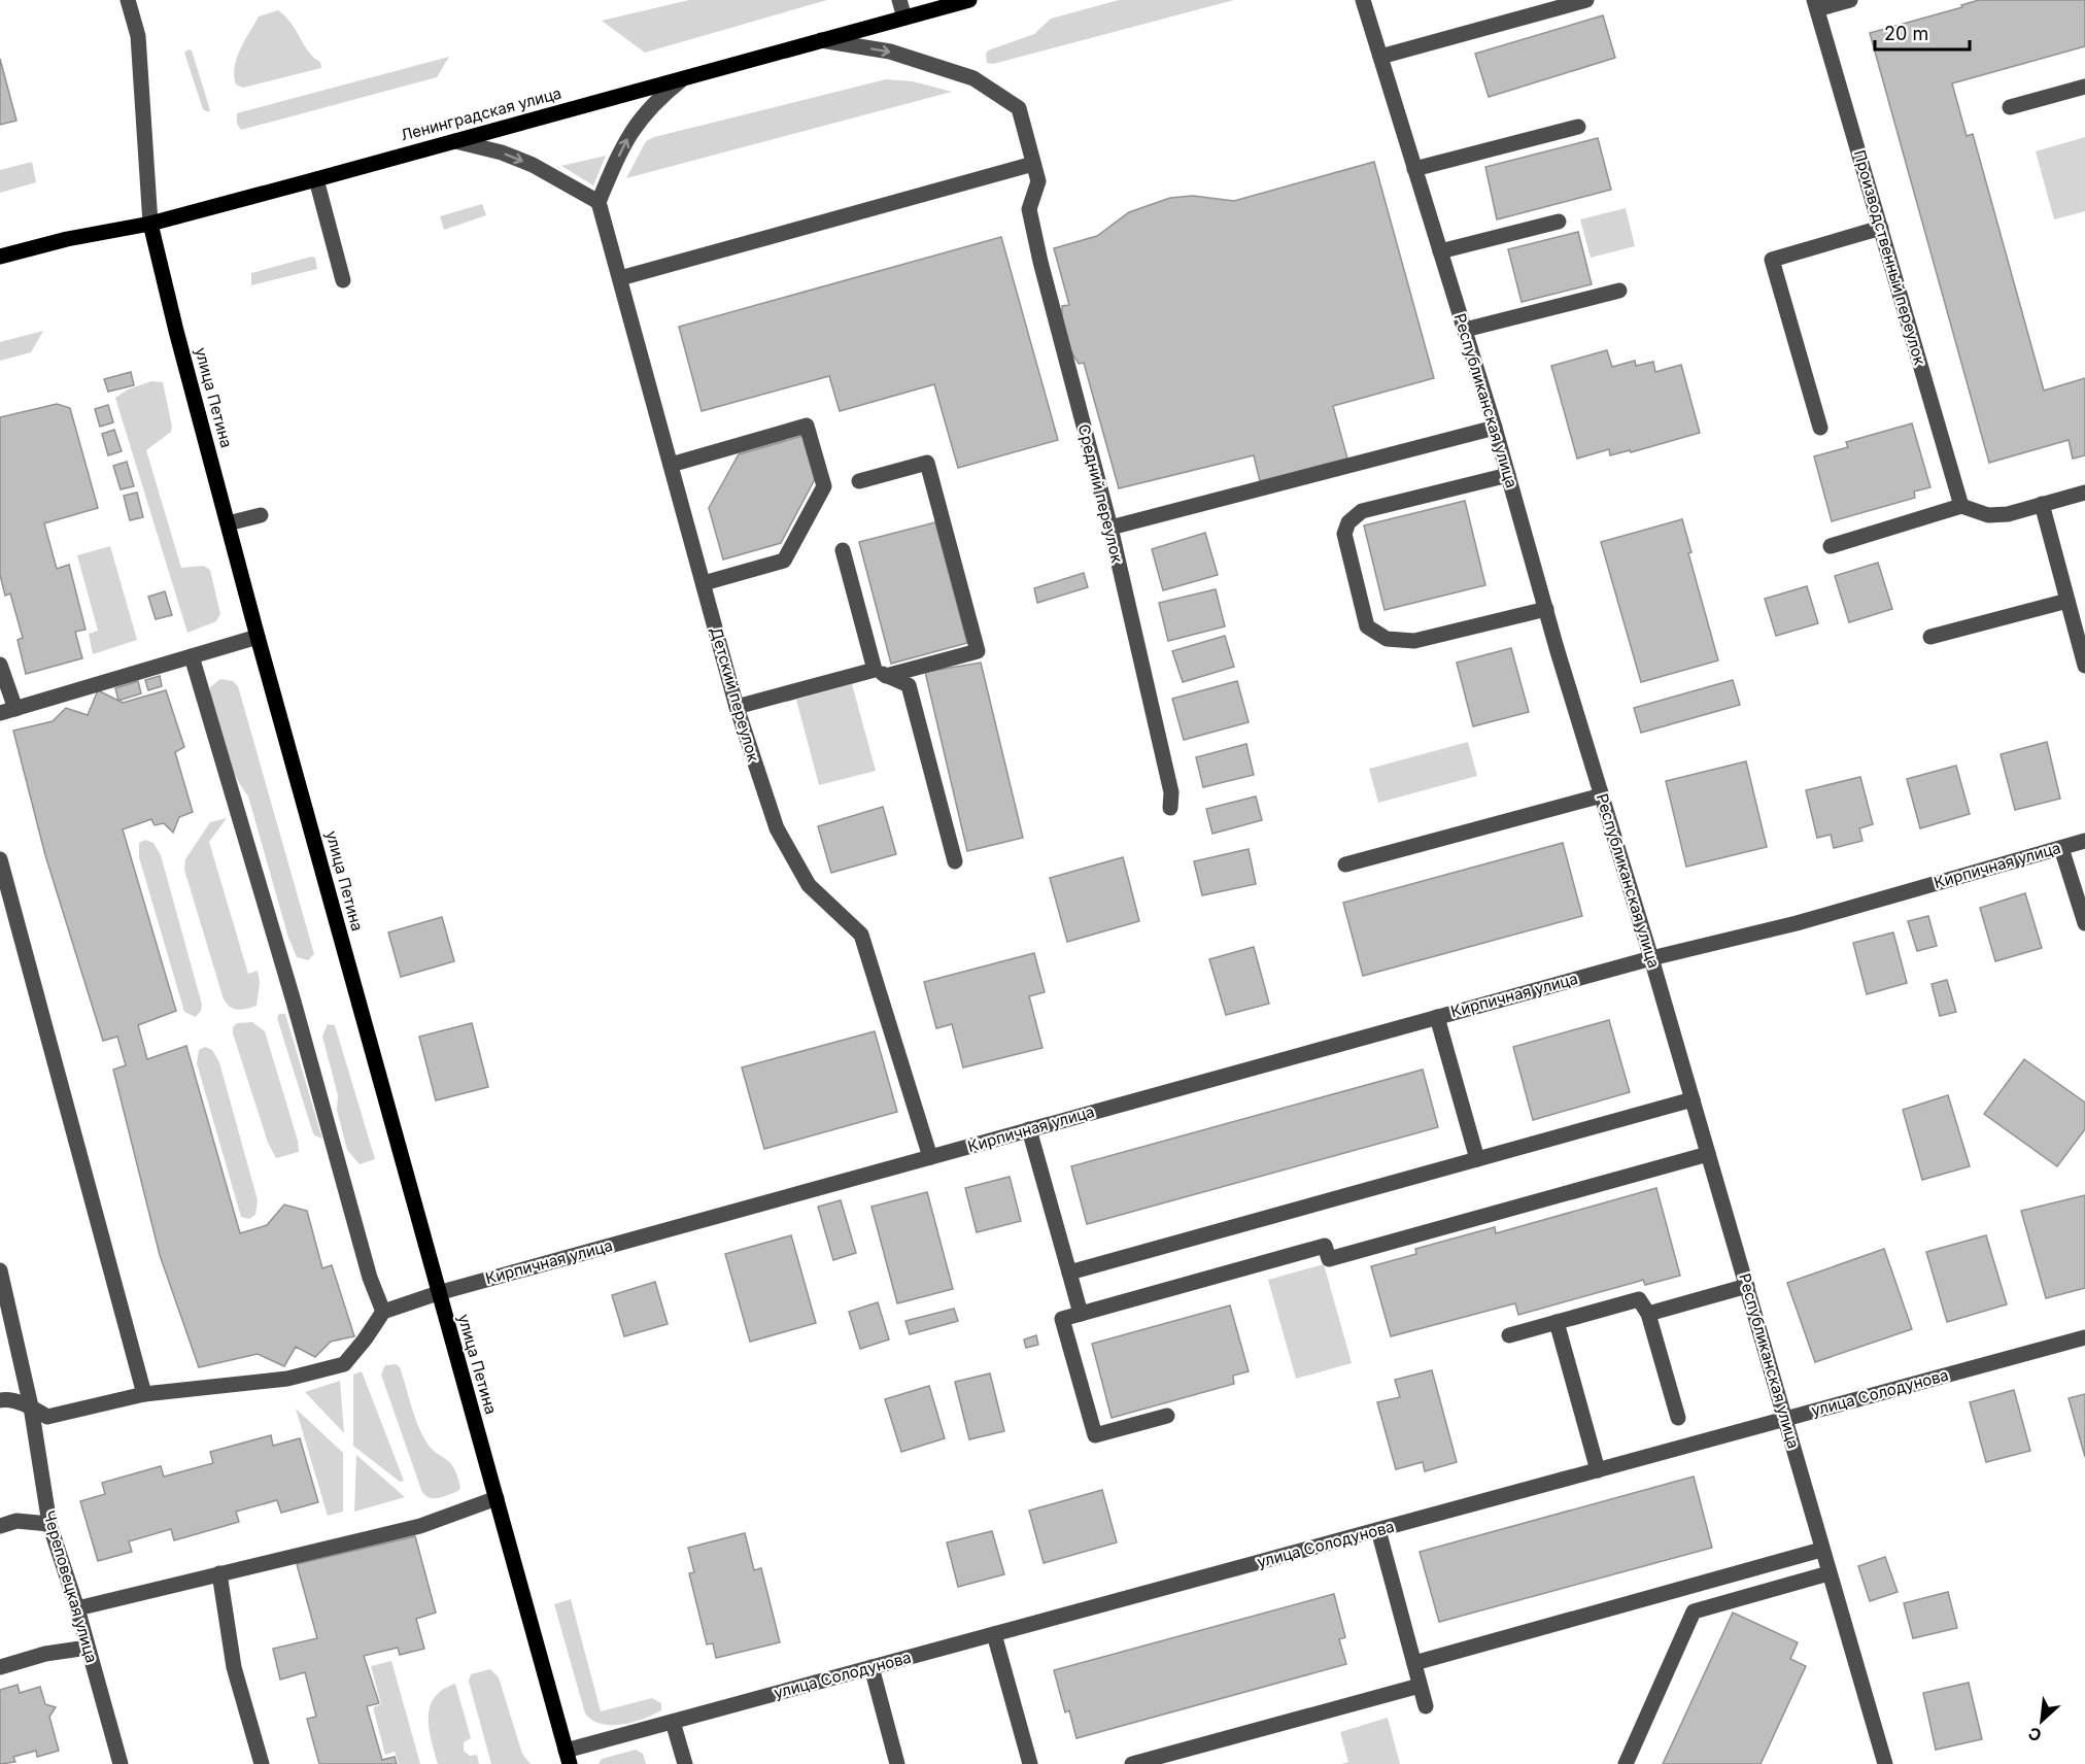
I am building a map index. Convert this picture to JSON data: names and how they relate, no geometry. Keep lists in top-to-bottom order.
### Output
{
  "streets": {
    "main road": ["Ленинградская улица", "улица Петина"],
    "street": [
      "Производственный переулок",
      "Республиканская улица",
      "Средний переулок",
      "Детский переулок",
      "Кирпичная улица",
      "улица Солодунова",
      "Череповецкая улица"
    ]
  },
  "crossings": [
    ["Ленинградская улица", "улица Петина"],
    ["улица Петина", "Кирпичная улица"],
    ["улица Петина", "улица Солодунова"],
    ["Республиканская улица", "Кирпичная улица"],
    ["Республиканская улица", "улица Солодунова"],
    ["Детский переулок", "Кирпичная улица"]
  ],
  "scale_bar": "20 m",
  "north": "bottom left"
}
